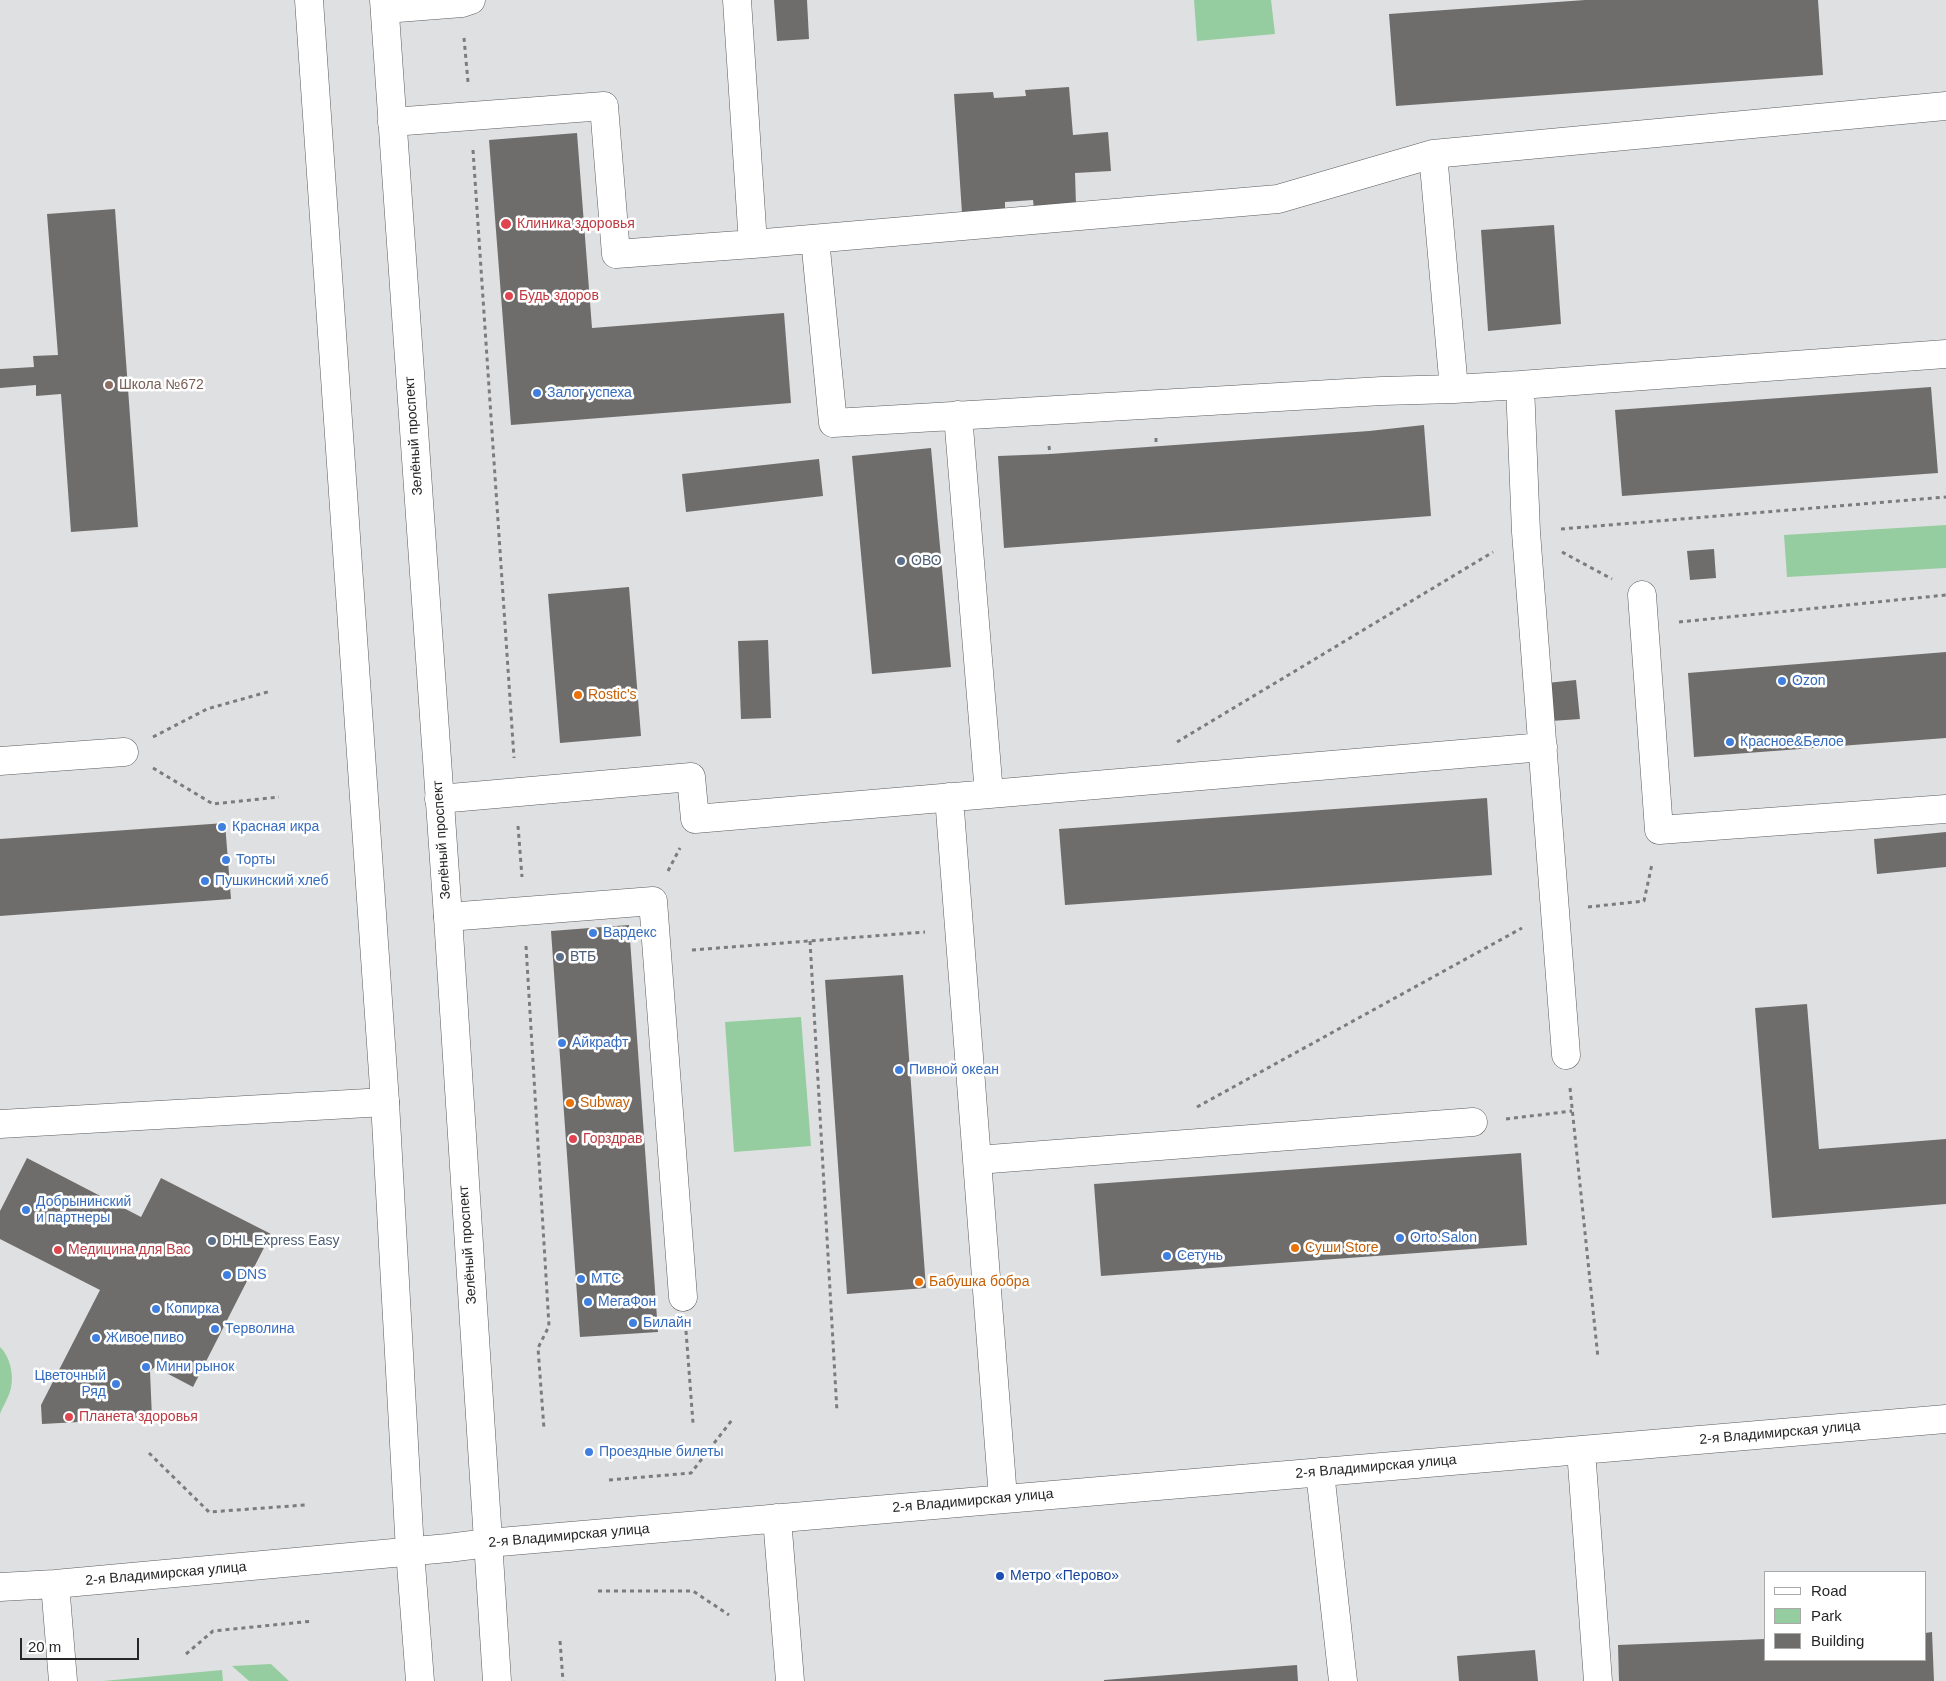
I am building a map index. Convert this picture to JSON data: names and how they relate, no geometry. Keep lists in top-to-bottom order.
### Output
{
  "streets": {
    "main road": ["Зелёный проспект", "2-я Владимирская улица"]
  },
  "crossings": [
    ["Зелёный проспект", "2-я Владимирская улица"]
  ],
  "places": [
    "Клиника здоровья",
    "Будь здоров",
    "Школа №672",
    "Залог успеха",
    "ОВО",
    "Ozon",
    "Rostic's",
    "Красное&Белое",
    "Красная икра",
    "Торты",
    "Пушкинский хлеб",
    "Вардекс",
    "ВТБ",
    "Айкрафт",
    "Пивной океан",
    "Subway",
    "Горздрав",
    "Добрынинский и партнеры",
    "Orto.Salon",
    "DHL Express Easy",
    "Суши Store",
    "Медицина для Вас",
    "Сетунь",
    "DNS",
    "МТС",
    "Бабушка бобра",
    "МегаФон",
    "Копирка",
    "Билайн",
    "Терволина",
    "Живое пиво",
    "Мини рынок",
    "Цветочный Ряд",
    "Планета здоровья",
    "Проездные билеты",
    "Метро «Перово»"
  ],
  "legend": ["Road", "Park", "Building"],
  "scale_bar": "20 m"
}
